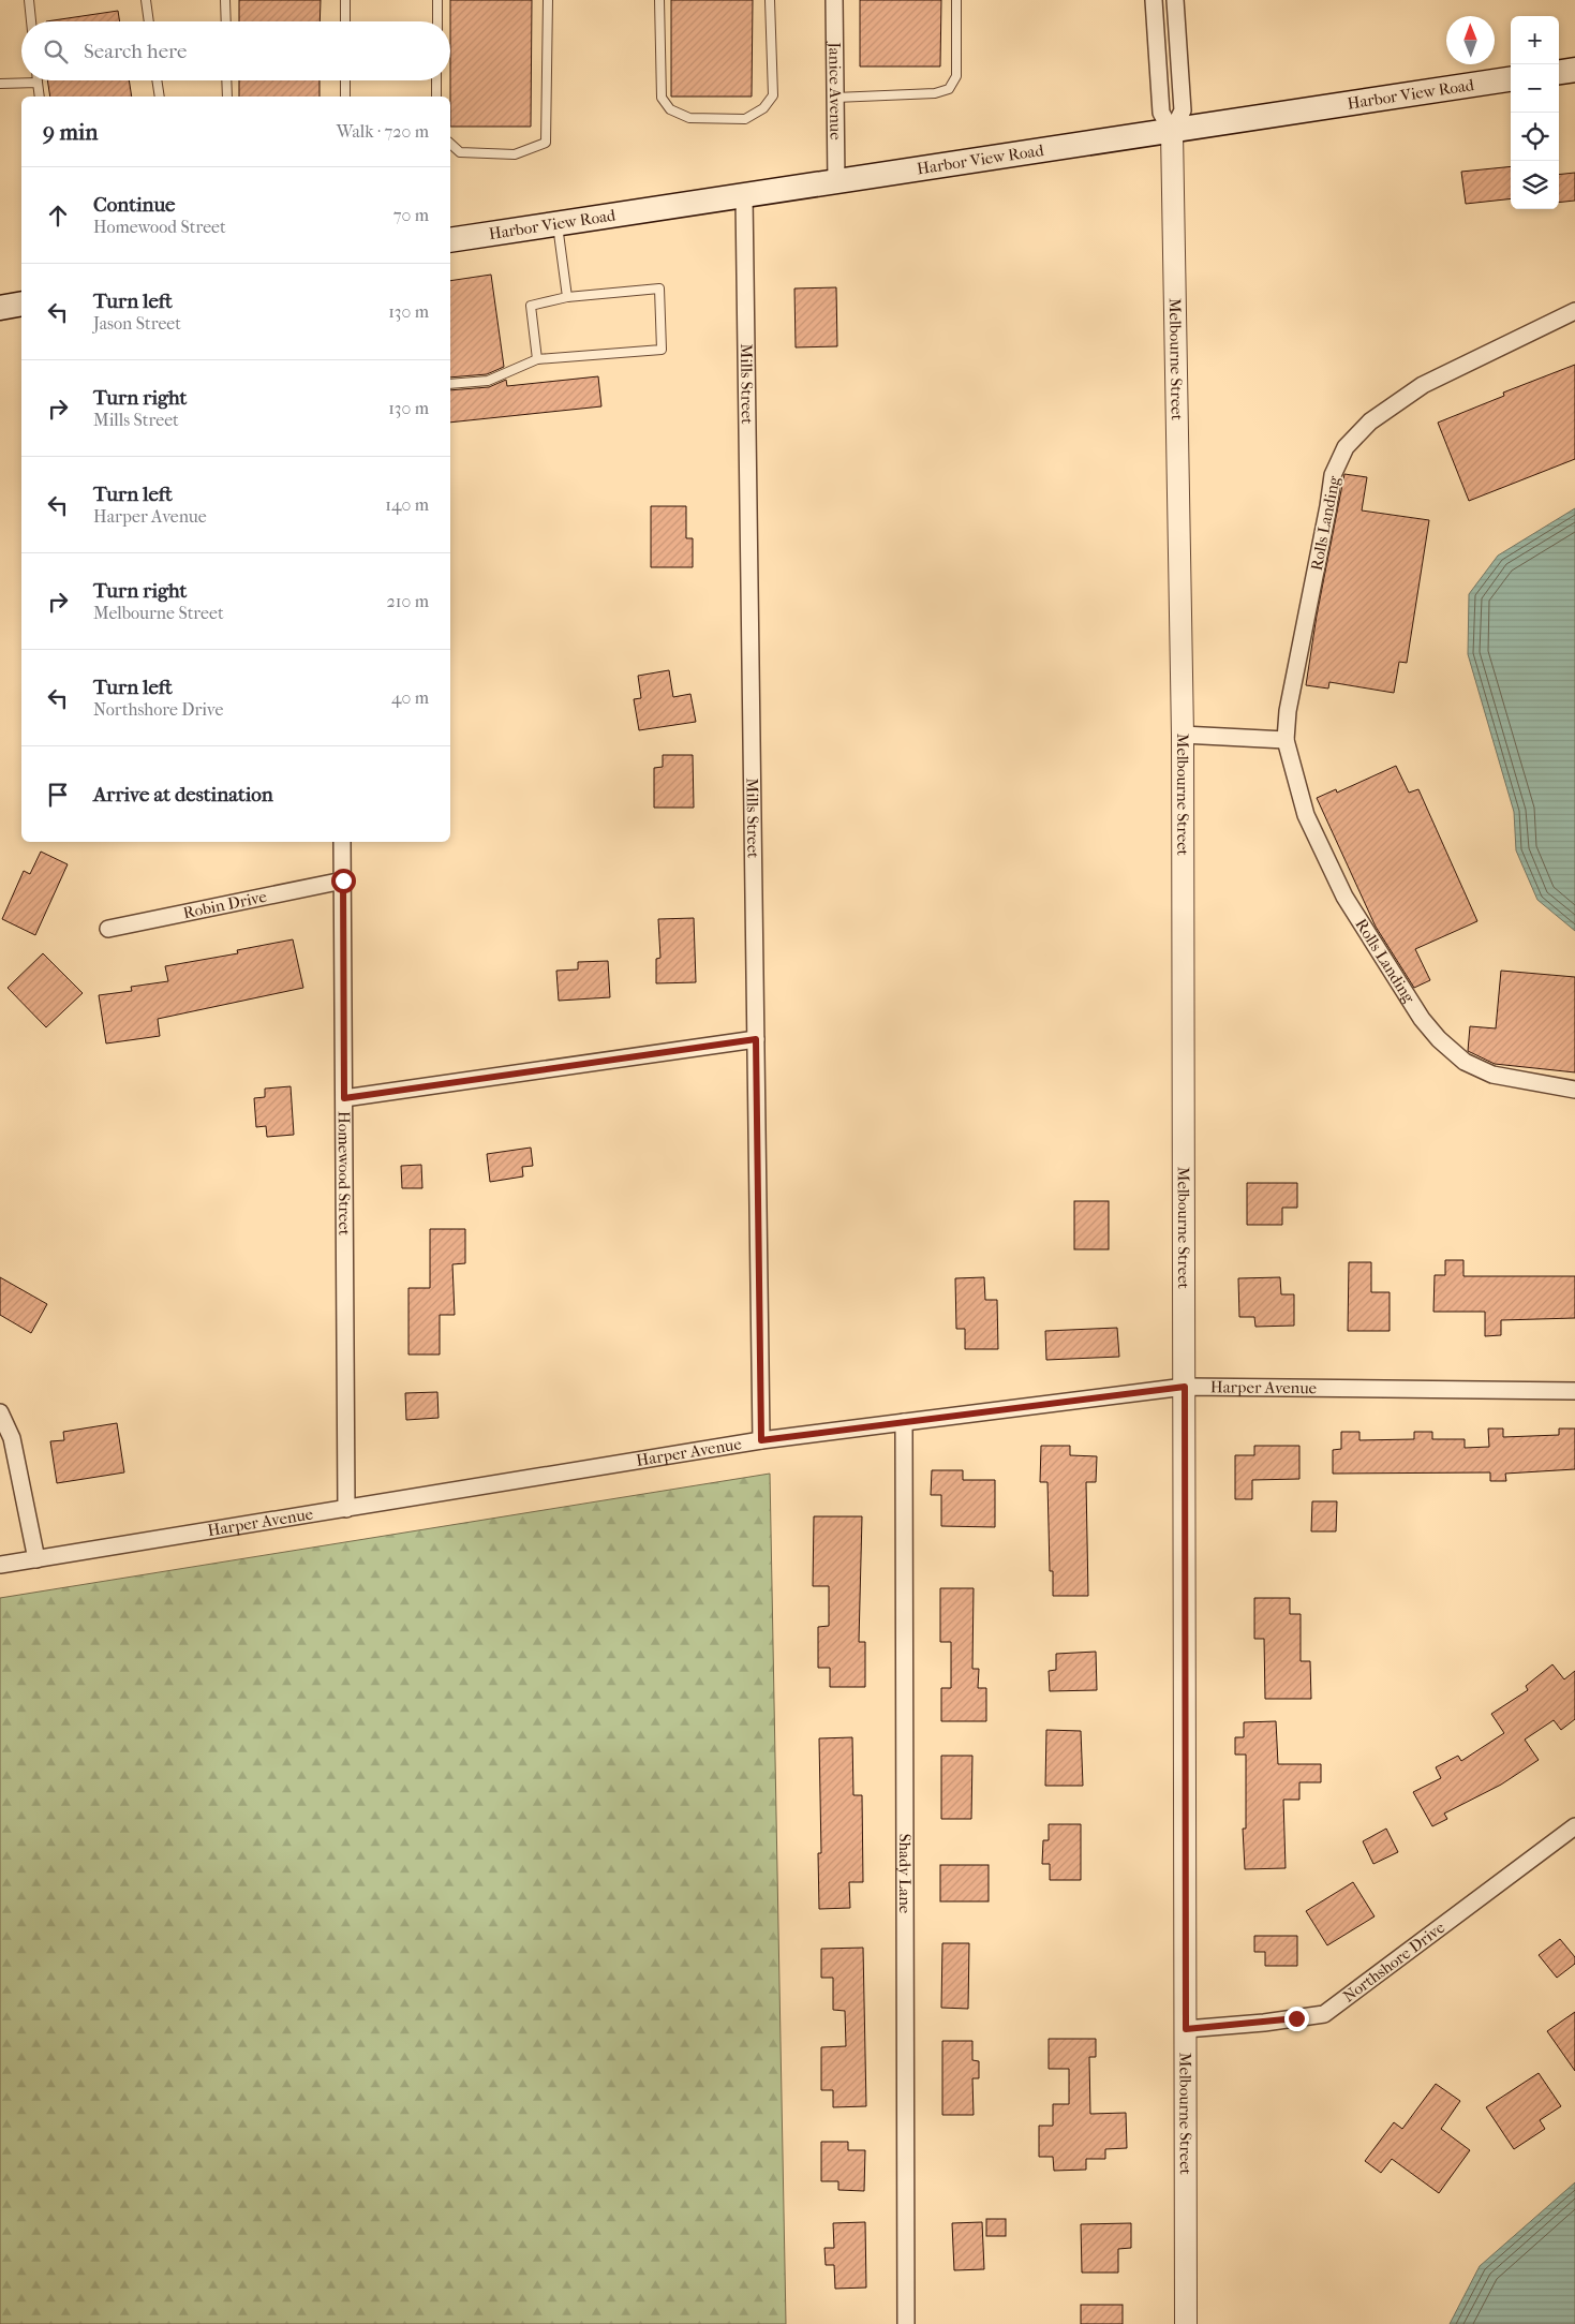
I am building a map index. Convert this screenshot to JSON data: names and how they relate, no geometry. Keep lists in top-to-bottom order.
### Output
{
  "streets": {
    "main road": ["Harbor View Road"],
    "street": [
      "Janice Avenue",
      "Melbourne Street",
      "Mills Street",
      "Rolls Landing",
      "Robin Drive",
      "Homewood Street",
      "Harper Avenue",
      "Shady Lane",
      "Northshore Drive"
    ]
  },
  "crossings": [
    ["Janice Avenue", "Harbor View Road"],
    ["Harbor View Road", "Melbourne Street"],
    ["Harbor View Road", "Mills Street"],
    ["Melbourne Street", "Harper Avenue"],
    ["Melbourne Street", "Northshore Drive"],
    ["Mills Street", "Harper Avenue"],
    ["Robin Drive", "Homewood Street"],
    ["Homewood Street", "Harper Avenue"],
    ["Harper Avenue", "Shady Lane"]
  ],
  "north": "top",
  "page": {
    "map_buttons": ["+", "−"],
    "search": "Search here",
    "heading": ["9 min", "Walk · 720 m"],
    "list": [
      ["Continue", "Homewood Street", "70 m"],
      ["Turn left", "Jason Street", "130 m"],
      ["Turn right", "Mills Street", "130 m"],
      ["Turn left", "Harper Avenue", "140 m"],
      ["Turn right", "Melbourne Street", "210 m"],
      ["Turn left", "Northshore Drive", "40 m"],
      "Arrive at destination"
    ]
  }
}
